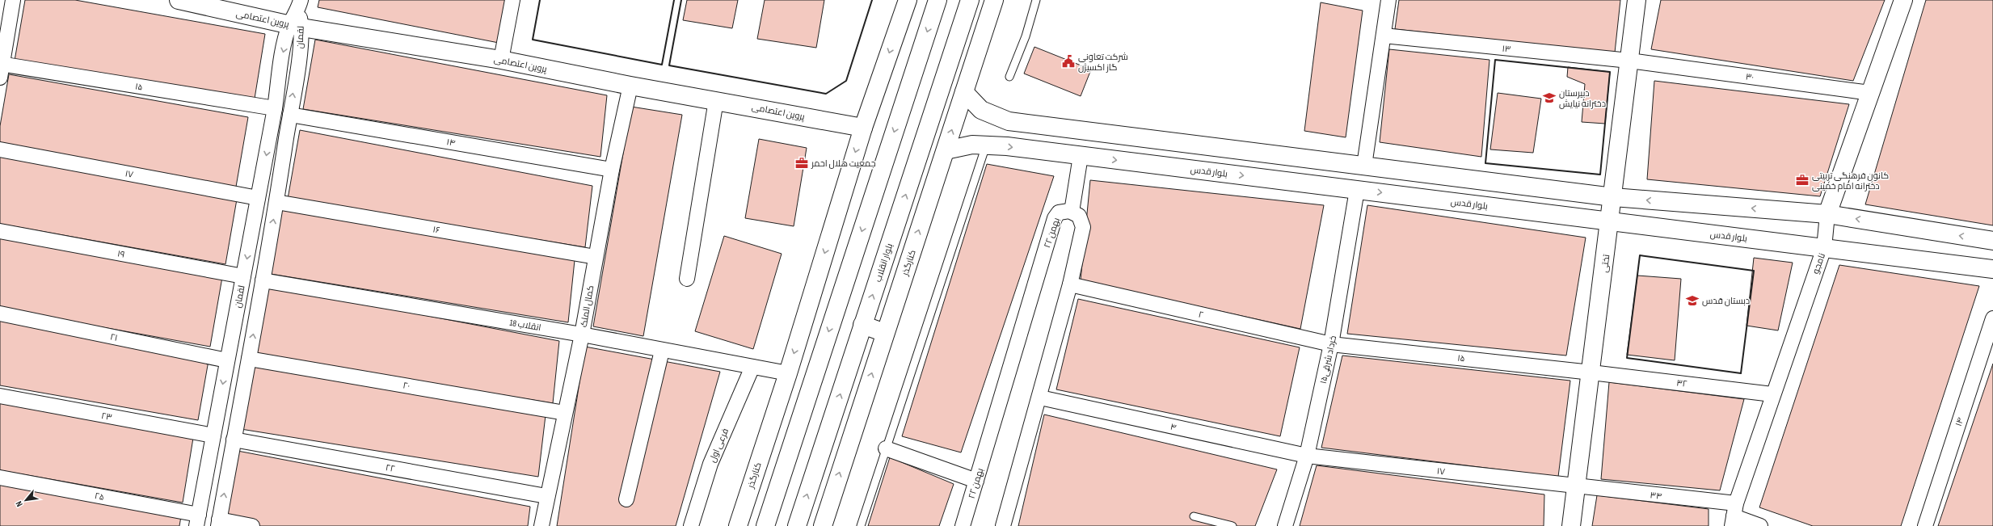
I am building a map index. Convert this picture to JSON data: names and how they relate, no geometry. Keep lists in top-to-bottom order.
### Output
{
  "streets": {
    "main road": [
      "پروین اعتصامی",
      "بلوار قدس",
      "بلوار انقلاب",
      "کنارگذر",
      "تختی",
      "نامجو"
    ],
    "street": [
      "لقمان",
      "۱۳",
      "۳۰",
      "۱۵",
      "۱۴",
      "۱۷",
      "۱۶",
      "۲۲ بهمن",
      "۱۹",
      "کمال الملک",
      "۲",
      "انقلاب 18",
      "۲۱",
      "۱۵خرداد شرقی",
      "۳۲",
      "۲۰",
      "۲۳",
      "۴",
      "فرعی اول",
      "۲۲",
      "۳۴",
      "۲۵"
    ]
  },
  "crossings": [
    ["پروین اعتصامی", "لقمان"],
    ["پروین اعتصامی", "کنارگذر"],
    ["پروین اعتصامی", "کمال الملک"],
    ["لقمان", "۱۵"],
    ["لقمان", "۱۴"],
    ["لقمان", "۱۷"],
    ["لقمان", "۱۶"],
    ["لقمان", "۱۹"],
    ["لقمان", "انقلاب 18"],
    ["لقمان", "۲۱"],
    ["لقمان", "۲۰"],
    ["لقمان", "۲۳"],
    ["لقمان", "۲۲"],
    ["لقمان", "۲۵"],
    ["۱۳", "۳۰"],
    ["۱۳", "تختی"],
    ["۳۰", "تختی"],
    ["۳۰", "نامجو"],
    ["۱۵", "تختی"],
    ["۱۵", "۲"],
    ["۱۵", "۱۵خرداد شرقی"],
    ["۱۵", "۳۲"],
    ["۱۴", "کمال الملک"],
    ["بلوار قدس", "کنارگذر"],
    ["بلوار قدس", "تختی"],
    ["بلوار قدس", "نامجو"],
    ["بلوار قدس", "۱۵خرداد شرقی"],
    ["۱۷", "تختی"],
    ["۱۷", "۱۵خرداد شرقی"],
    ["۱۷", "۴"],
    ["۱۷", "۳۴"],
    ["۱۶", "کمال الملک"],
    ["۲۲ بهمن", "۲"],
    ["۲۲ بهمن", "۴"],
    ["کنارگذر", "انقلاب 18"],
    ["تختی", "۳۲"],
    ["تختی", "۳۴"],
    ["نامجو", "۳۲"],
    ["نامجو", "۳۴"],
    ["کمال الملک", "انقلاب 18"],
    ["کمال الملک", "۲۰"],
    ["کمال الملک", "۲۲"],
    ["۲", "۱۵خرداد شرقی"],
    ["انقلاب 18", "فرعی اول"],
    ["۱۵خرداد شرقی", "۴"]
  ],
  "places": {
    "public building": ["شرکت تعاونی گاز اکسیژن"],
    "school or university": ["دبیرستان دخترانه نیایش", "دبستان قدس"],
    "office": ["جمعیت هلال احمر", "کانون فرهنگی تربیتی دخترانه امام خمینی"]
  },
  "north": "bottom left"
}
